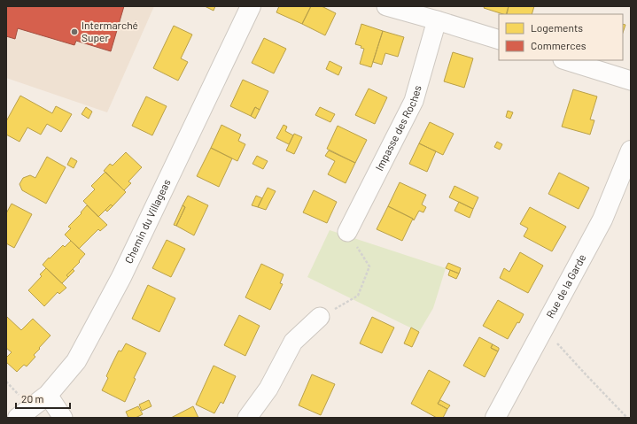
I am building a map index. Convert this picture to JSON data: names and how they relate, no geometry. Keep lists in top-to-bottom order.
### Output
{
  "streets": {
    "street": ["Impasse des Roches", "Chemin du Villageas", "Rue de la Garde"]
  },
  "places": ["Intermarché Super"],
  "legend": ["Logements", "Commerces"],
  "scale_bar": "20 m"
}
